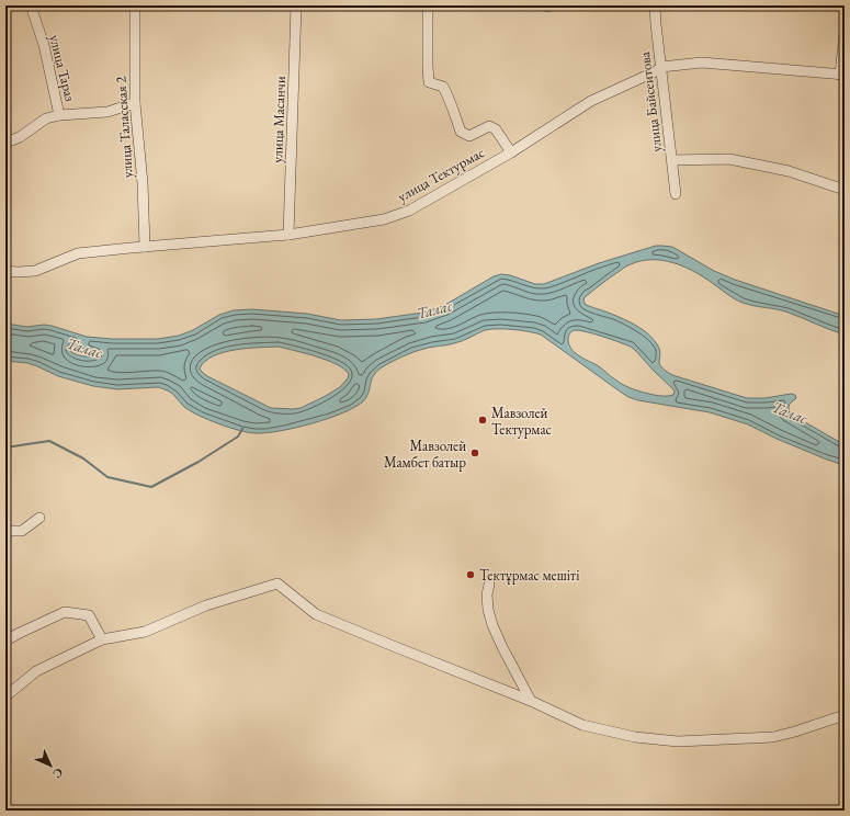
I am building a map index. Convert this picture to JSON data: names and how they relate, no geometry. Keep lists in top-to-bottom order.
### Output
{
  "streets": {
    "street": [
      "улица Тараз",
      "улица Байсеитова",
      "улица Масанчи",
      "улица Таласская 2",
      "улица Тектурмас"
    ]
  },
  "crossings": [
    ["улица Тараз", "улица Таласская 2"],
    ["улица Байсеитова", "улица Тектурмас"],
    ["улица Масанчи", "улица Тектурмас"],
    ["улица Таласская 2", "улица Тектурмас"]
  ],
  "water": ["Талас"],
  "places": ["Мавзолей Тектурмас", "Мавзолей Мамбет батыр", "Тектұрмас мешіті"],
  "north": "bottom right"
}
